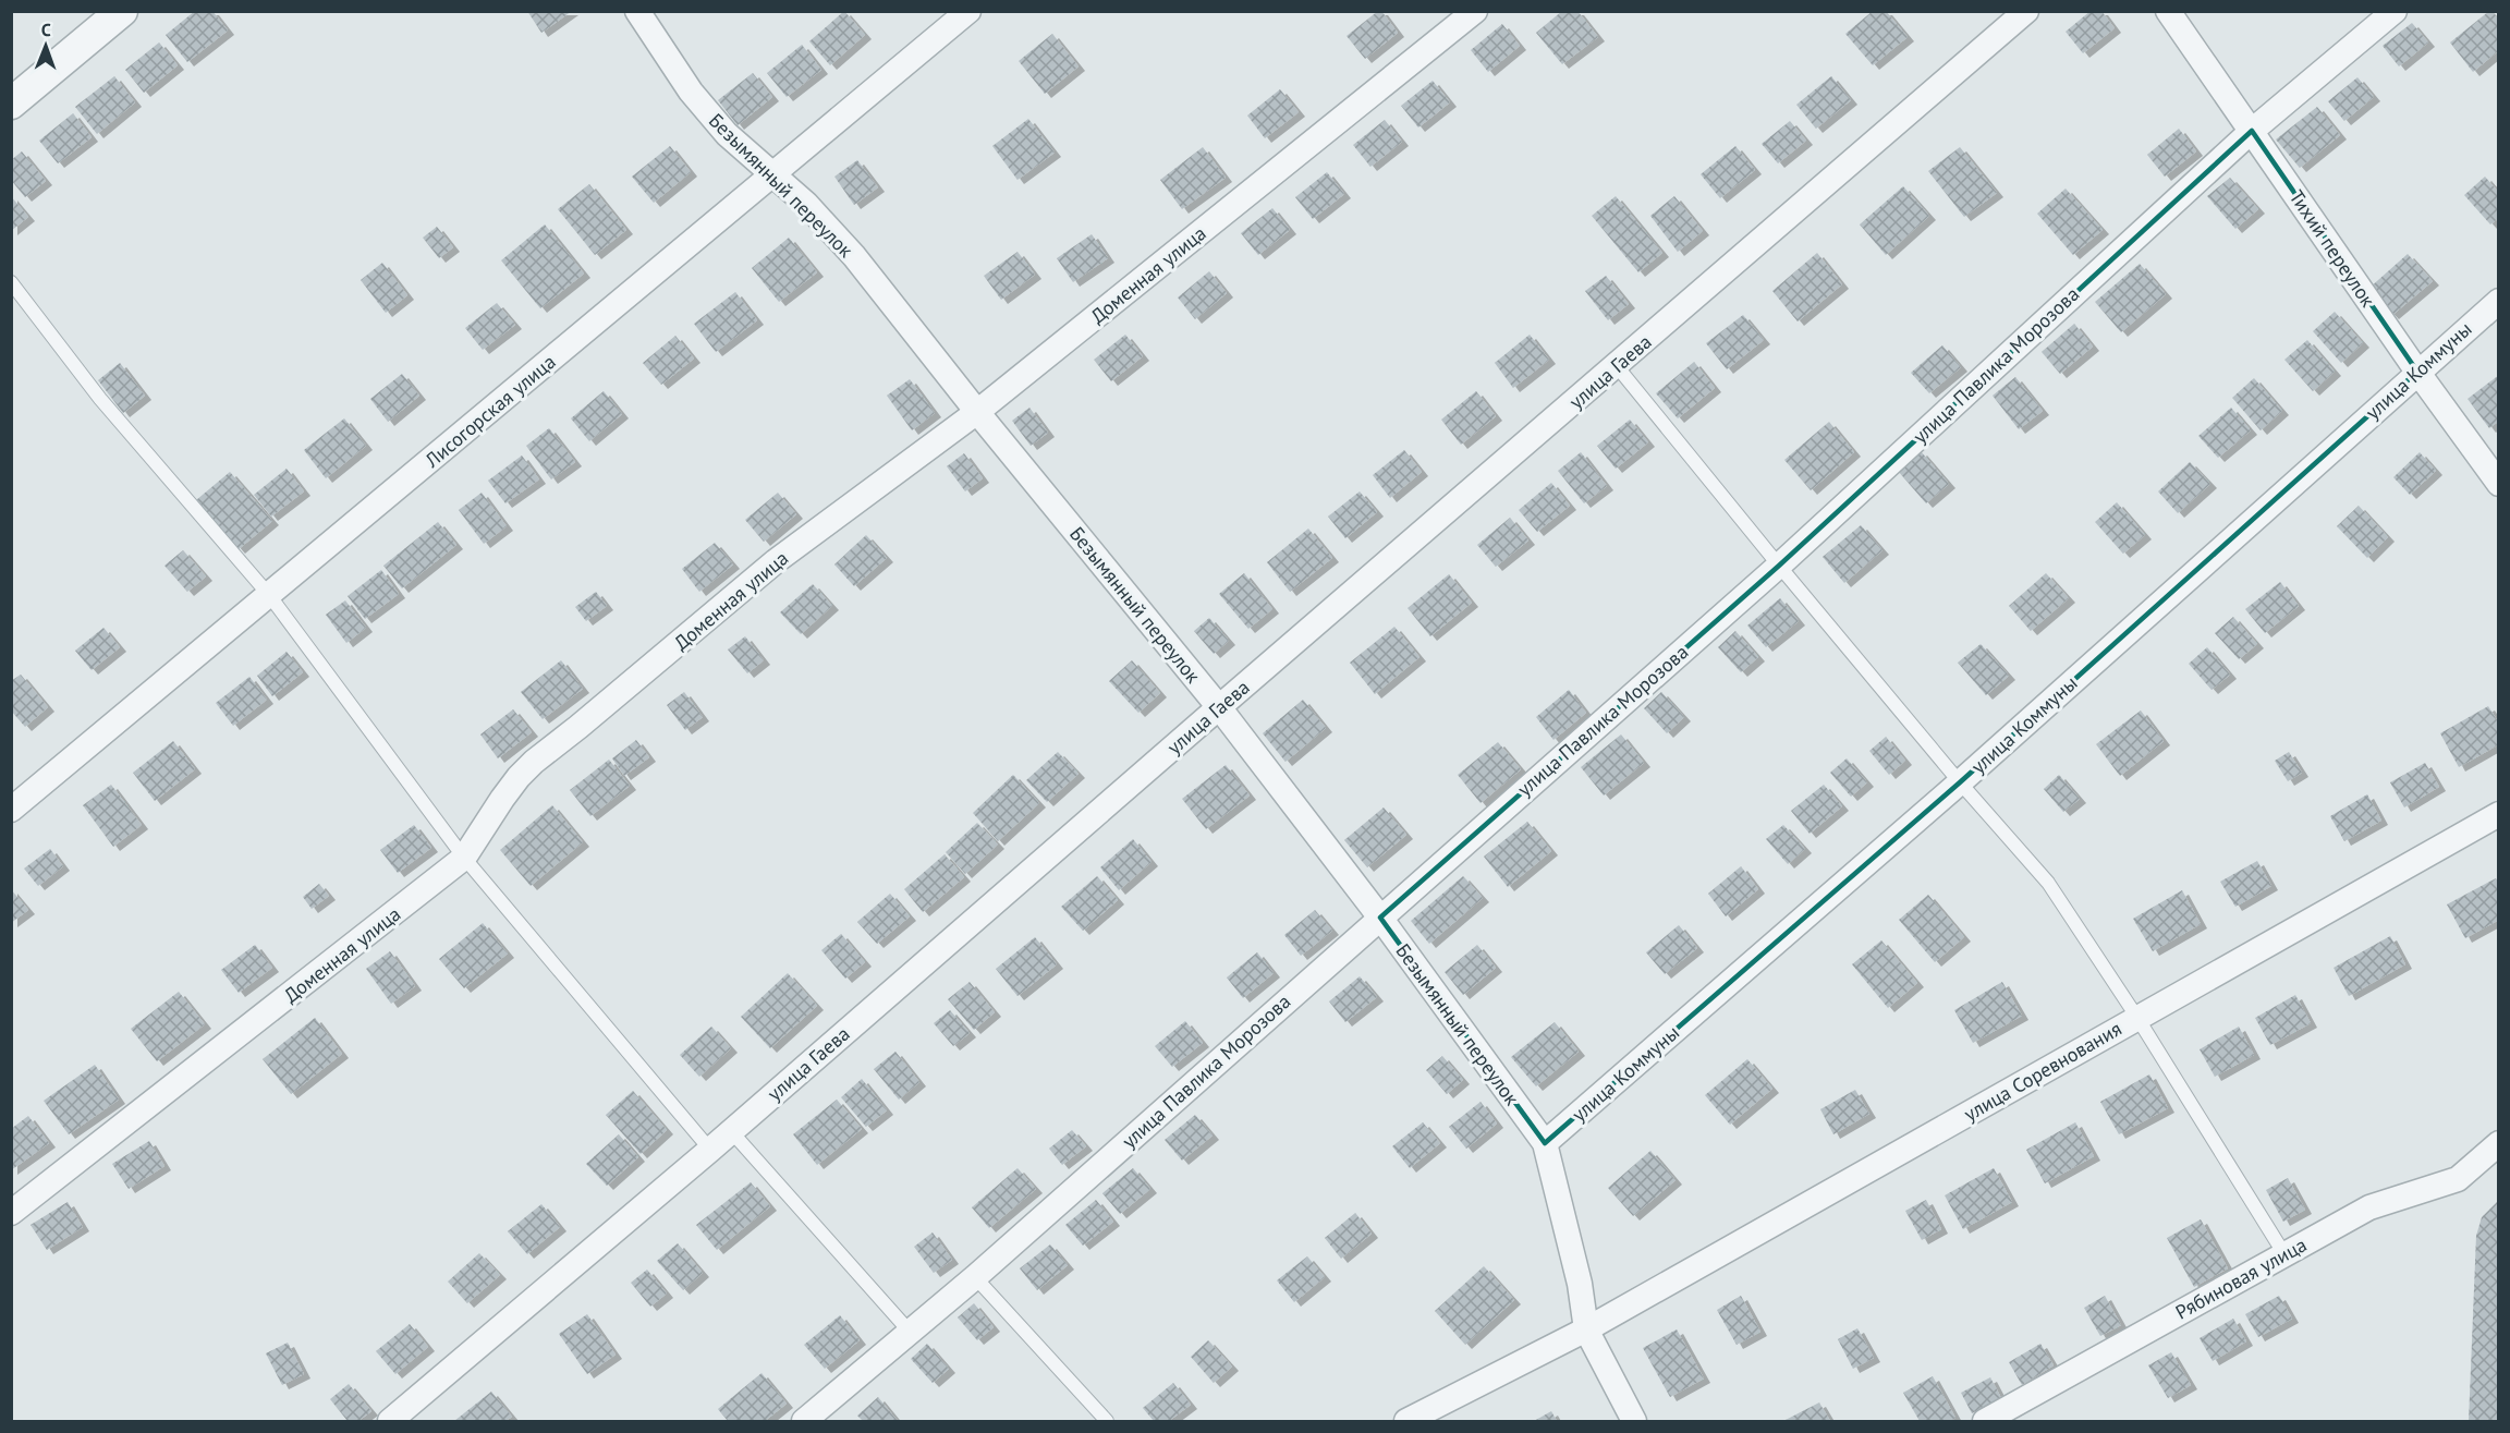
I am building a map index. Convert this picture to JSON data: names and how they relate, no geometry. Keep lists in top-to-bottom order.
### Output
{
  "streets": {
    "street": [
      "Безымянный переулок",
      "Тихий переулок",
      "Доменная улица",
      "улица Павлика Морозова",
      "улица Коммуны",
      "улица Гаева",
      "Лисогорская улица",
      "улица Соревнования",
      "Рябиновая улица"
    ]
  },
  "crossings": [
    ["Безымянный переулок", "Доменная улица"],
    ["Безымянный переулок", "улица Павлика Морозова"],
    ["Безымянный переулок", "улица Коммуны"],
    ["Безымянный переулок", "улица Гаева"],
    ["Безымянный переулок", "Лисогорская улица"],
    ["Безымянный переулок", "улица Соревнования"],
    ["Тихий переулок", "улица Павлика Морозова"],
    ["Тихий переулок", "улица Коммуны"]
  ],
  "north": "top"
}
